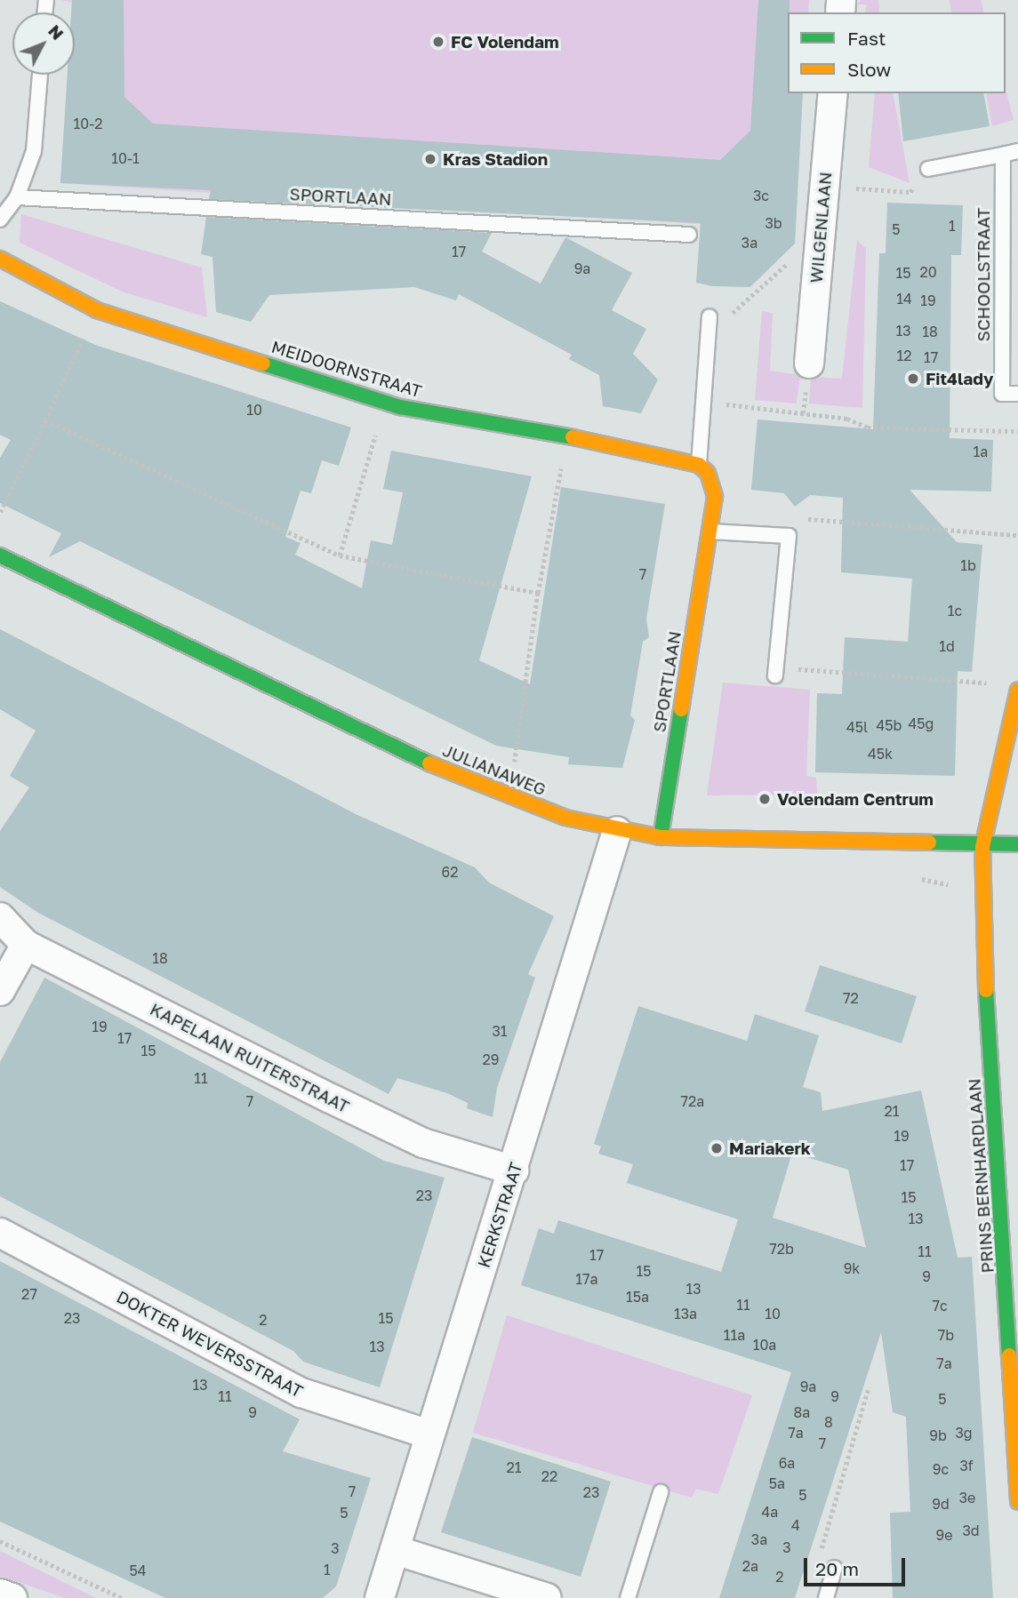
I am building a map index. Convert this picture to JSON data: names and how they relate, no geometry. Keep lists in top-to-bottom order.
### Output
{
  "streets": {
    "street": [
      "SPORTLAAN",
      "WILGENLAAN",
      "MEIDOORNSTRAAT",
      "JULIANAWEG",
      "KAPELAAN RUITERSTRAAT",
      "PRINS BERNHARDLAAN",
      "KERKSTRAAT",
      "DOKTER WEVERSSTRAAT"
    ],
    "lane": ["SCHOOLSTRAAT"]
  },
  "crossings": [
    ["SPORTLAAN", "MEIDOORNSTRAAT"],
    ["SPORTLAAN", "JULIANAWEG"],
    ["JULIANAWEG", "PRINS BERNHARDLAAN"],
    ["JULIANAWEG", "KERKSTRAAT"],
    ["KAPELAAN RUITERSTRAAT", "KERKSTRAAT"],
    ["KERKSTRAAT", "DOKTER WEVERSSTRAAT"]
  ],
  "places": [
    "FC Volendam",
    "Kras Stadion",
    "Fit4lady",
    "Volendam Centrum",
    "Mariakerk"
  ],
  "house_numbers": [
    "10-2",
    "10-1",
    "3c",
    "3b",
    "1",
    "5",
    "3a",
    "17",
    "9a",
    "20",
    "15",
    "14",
    "19",
    "13",
    "18",
    "12",
    "17",
    "10",
    "1a",
    "1b",
    "7",
    "1c",
    "1d",
    "45g",
    "45b",
    "45l",
    "45k",
    "62",
    "18",
    "72",
    "19",
    "31",
    "17",
    "15",
    "29",
    "11",
    "7",
    "72a",
    "21",
    "19",
    "17",
    "23",
    "15",
    "13",
    "72b",
    "11",
    "17",
    "9k",
    "15",
    "9",
    "17a",
    "13",
    "27",
    "15a",
    "11",
    "7c",
    "13a",
    "10",
    "23",
    "15",
    "2",
    "11a",
    "7b",
    "10a",
    "13",
    "7a",
    "13",
    "9a",
    "11",
    "9",
    "5",
    "9",
    "8a",
    "8",
    "7a",
    "3g",
    "9b",
    "7",
    "6a",
    "3f",
    "21",
    "9c",
    "22",
    "5a",
    "7",
    "23",
    "5",
    "3e",
    "9d",
    "4a",
    "5",
    "4",
    "3d",
    "9e",
    "3a",
    "3",
    "3",
    "2a",
    "1",
    "54",
    "2"
  ],
  "legend": ["Fast", "Slow"],
  "scale_bar": "20 m",
  "north": "top right"
}
